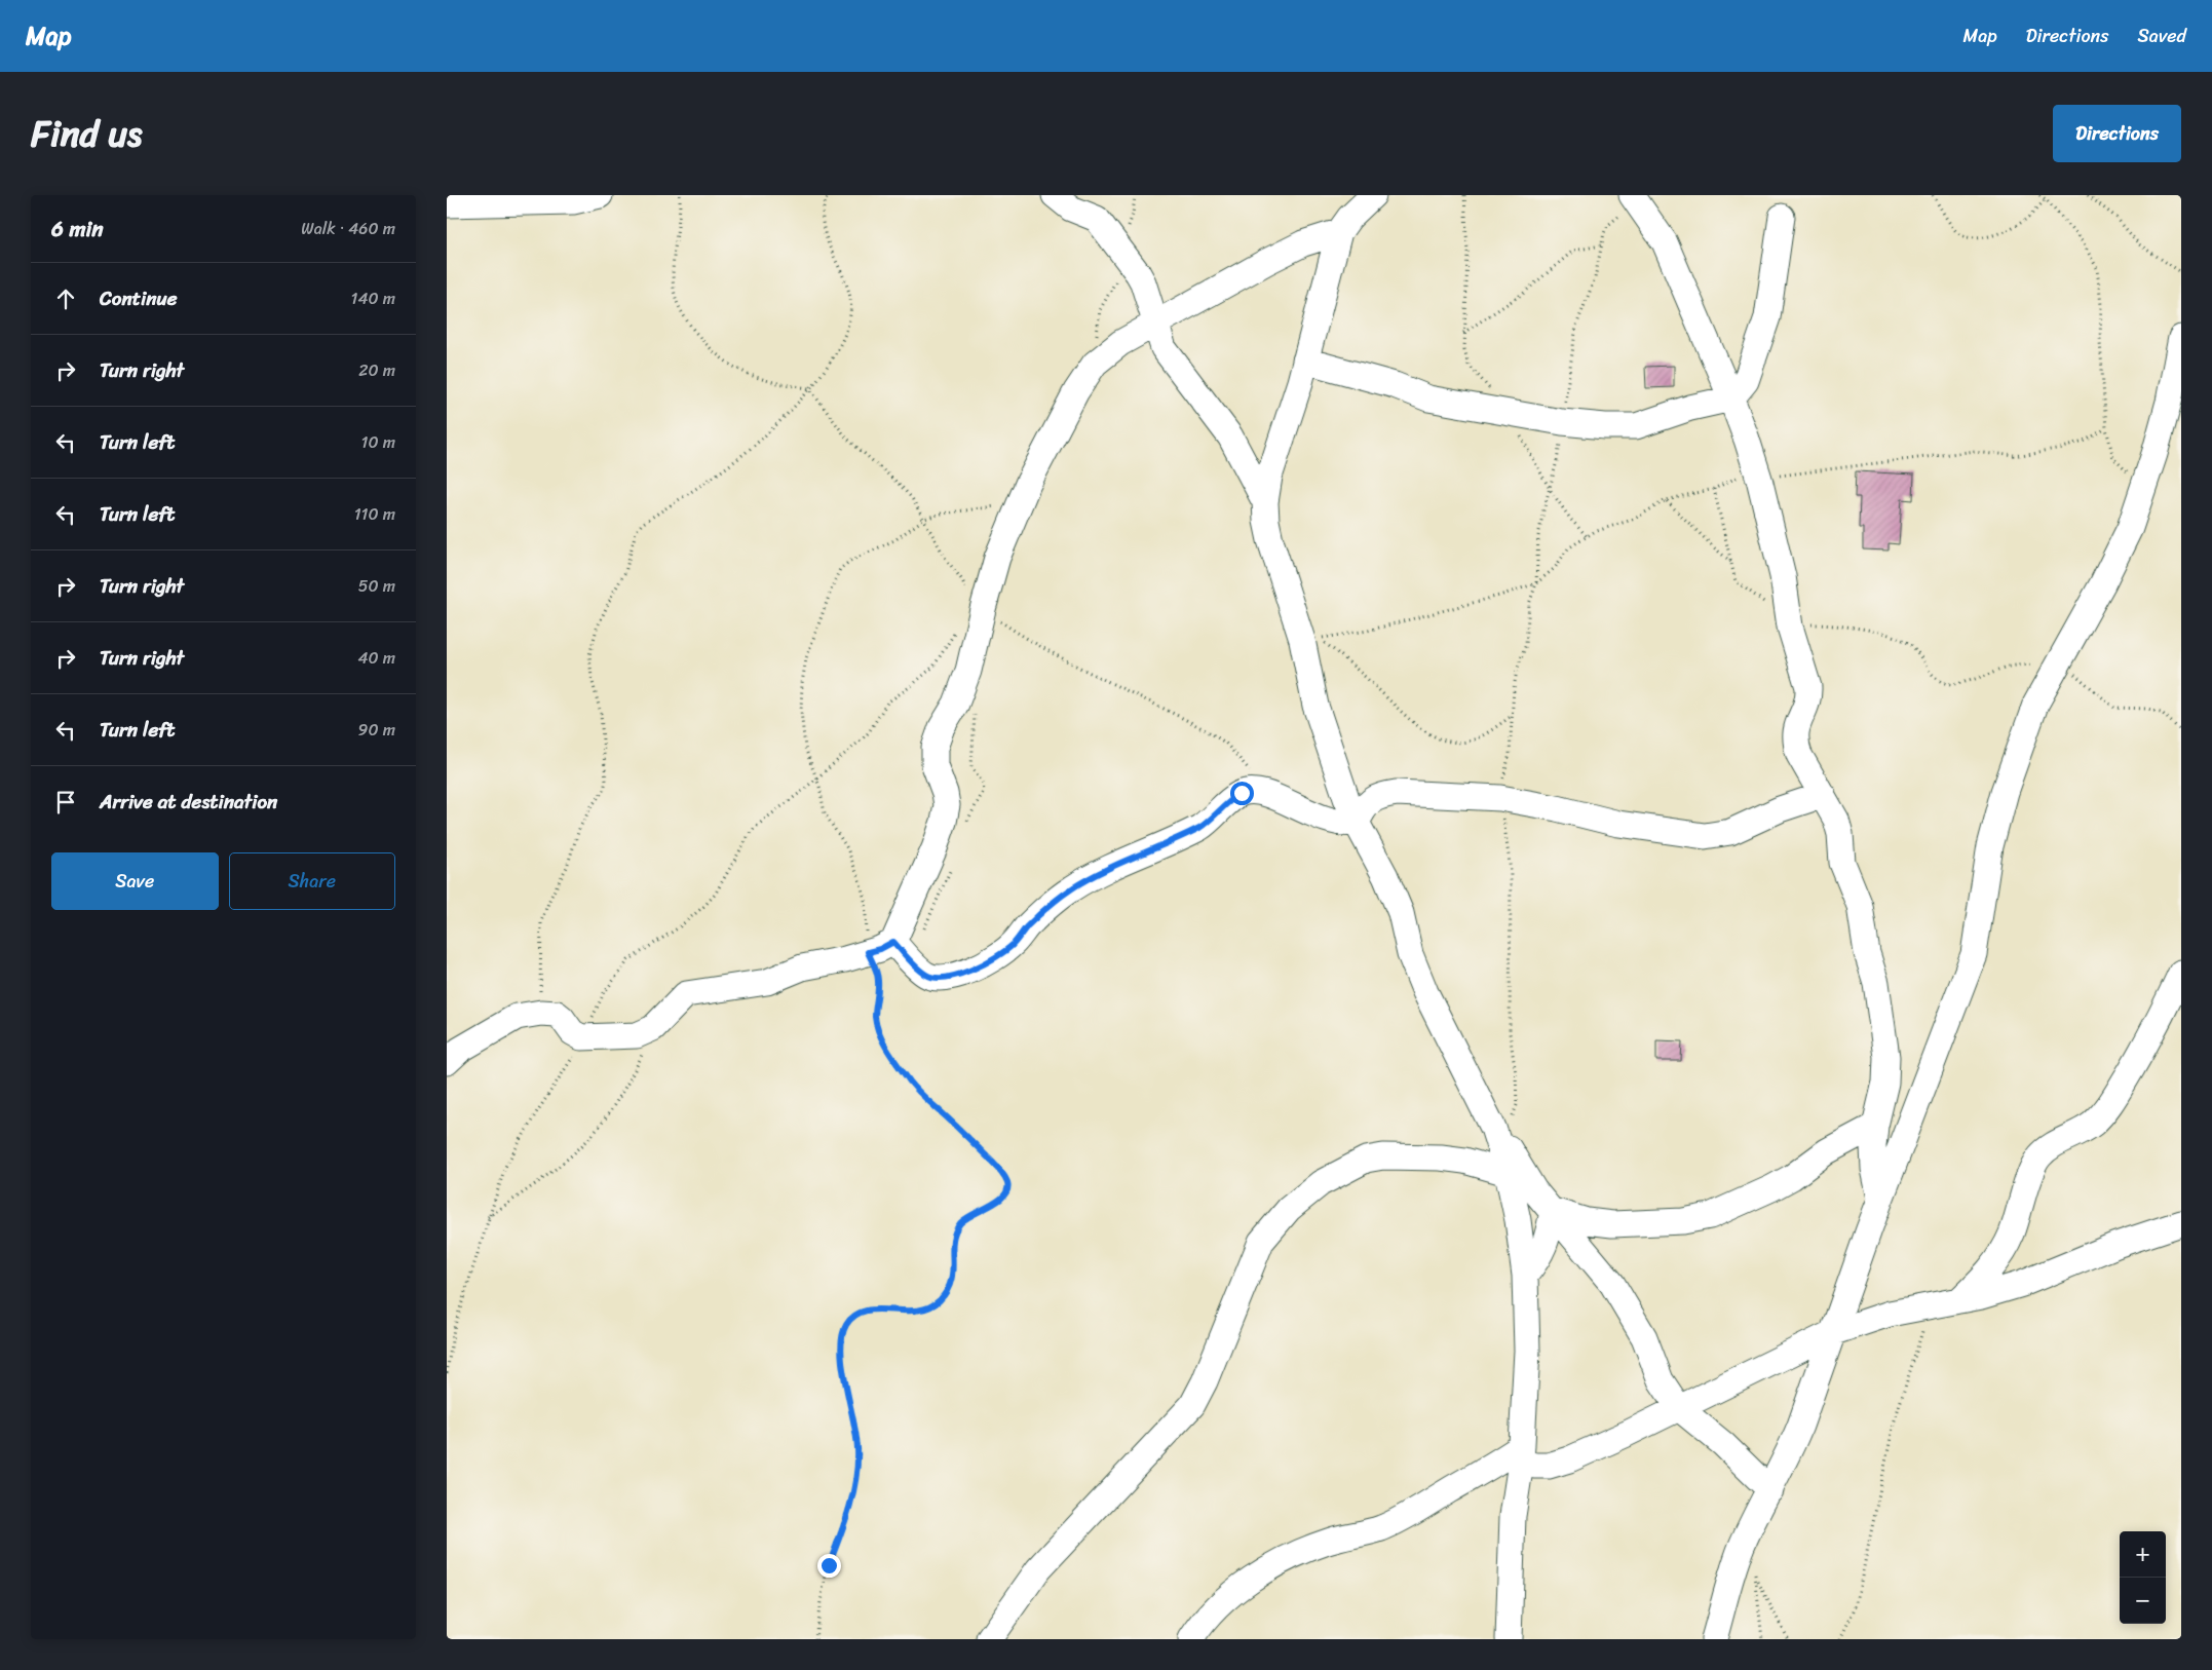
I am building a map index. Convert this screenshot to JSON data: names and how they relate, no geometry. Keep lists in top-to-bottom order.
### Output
{
  "page": {
    "header": "Map",
    "nav": ["Map", "Directions", "Saved"],
    "title": "Find us",
    "buttons": [
      "Directions",
      ["Save", "Share"]
    ],
    "heading": ["6 min", "Walk · 460 m"],
    "list": [
      ["Continue", "140 m"],
      ["Turn right", "20 m"],
      ["Turn left", "10 m"],
      ["Turn left", "110 m"],
      ["Turn right", "50 m"],
      ["Turn right", "40 m"],
      ["Turn left", "90 m"],
      "Arrive at destination"
    ],
    "map_buttons": ["+", "−"]
  }
}
